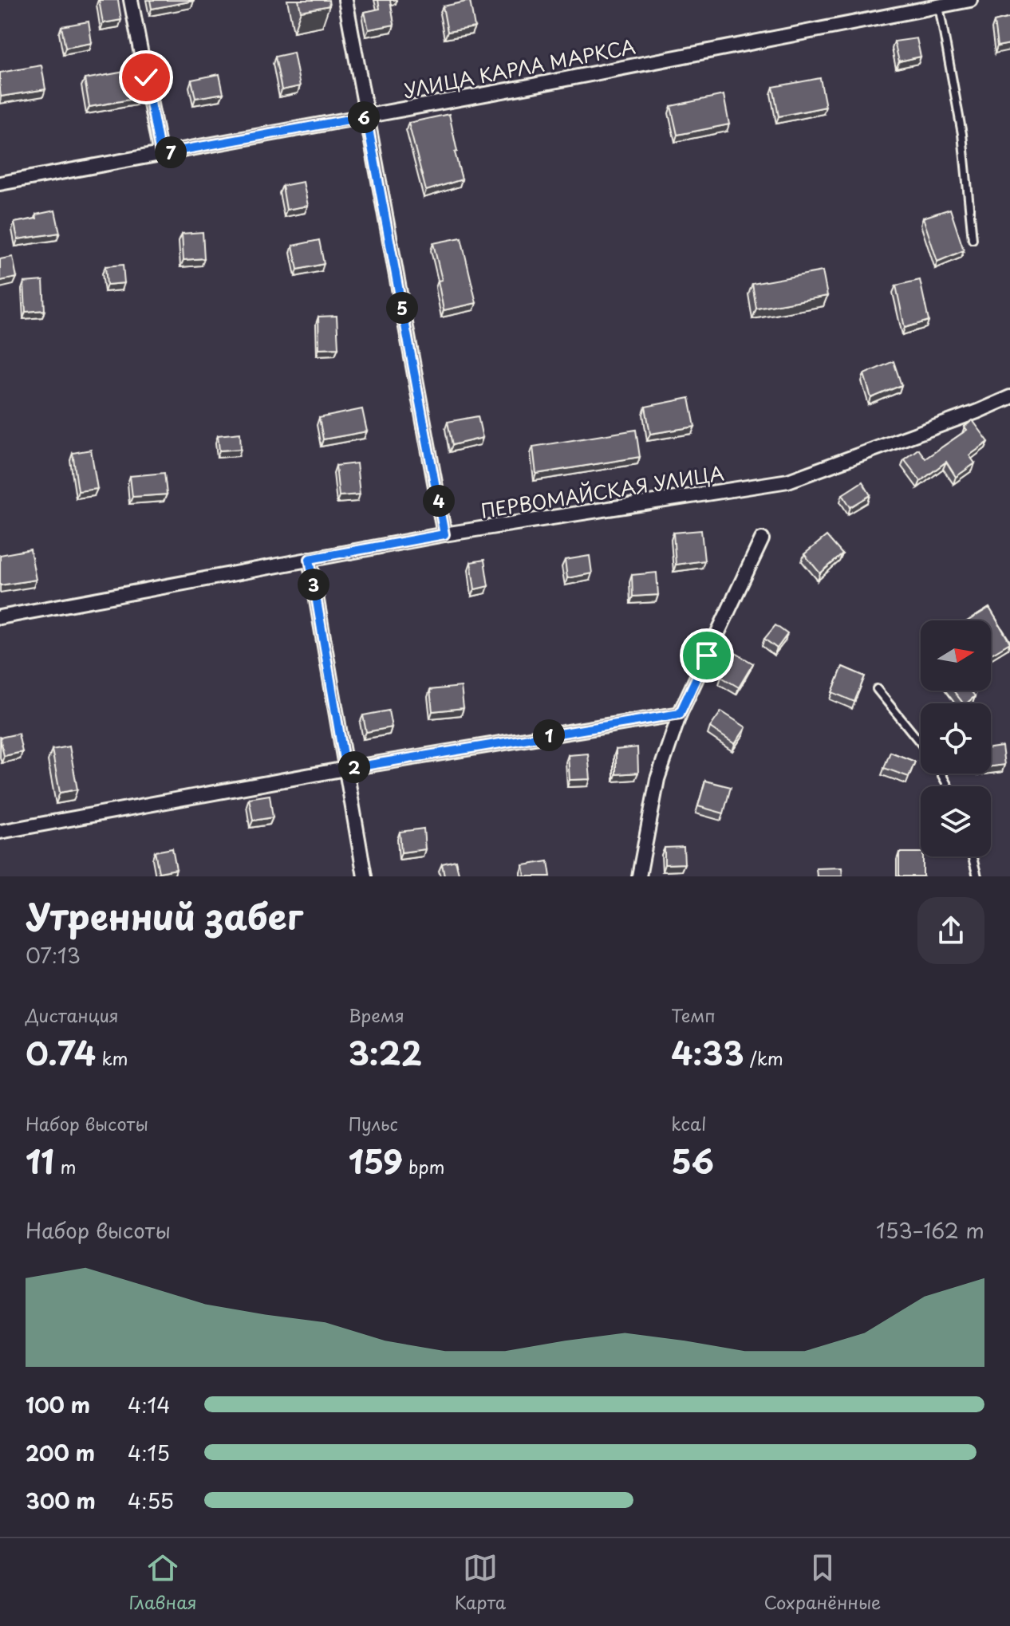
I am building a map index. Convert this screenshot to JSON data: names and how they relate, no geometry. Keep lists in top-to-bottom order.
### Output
{
  "streets": {
    "street": ["УЛИЦА КАРЛА МАРКСА", "ПЕРВОМАЙСКАЯ УЛИЦА"]
  },
  "north": "right",
  "page": {
    "pins": [
      "6",
      "7",
      "5",
      "4",
      "3",
      "1",
      "2"
    ],
    "heading": ["Утренний забег", "07:13"],
    "stats": [
      ["Дистанция", "0.74 km"],
      ["Время", "3:22"],
      ["Темп", "4:33 /km"],
      ["Набор высоты", "11 m"],
      ["Пульс", "159 bpm"],
      ["kcal", "56"]
    ],
    "chart": ["Набор высоты", "153–162 m"],
    "list": [
      {
        "name": "100 m",
        "note": "4:14"
      },
      {
        "name": "200 m",
        "note": "4:15"
      },
      {
        "name": "300 m",
        "note": "4:55"
      }
    ],
    "tabs": ["Главная", "Карта", "Сохранённые"]
  }
}
